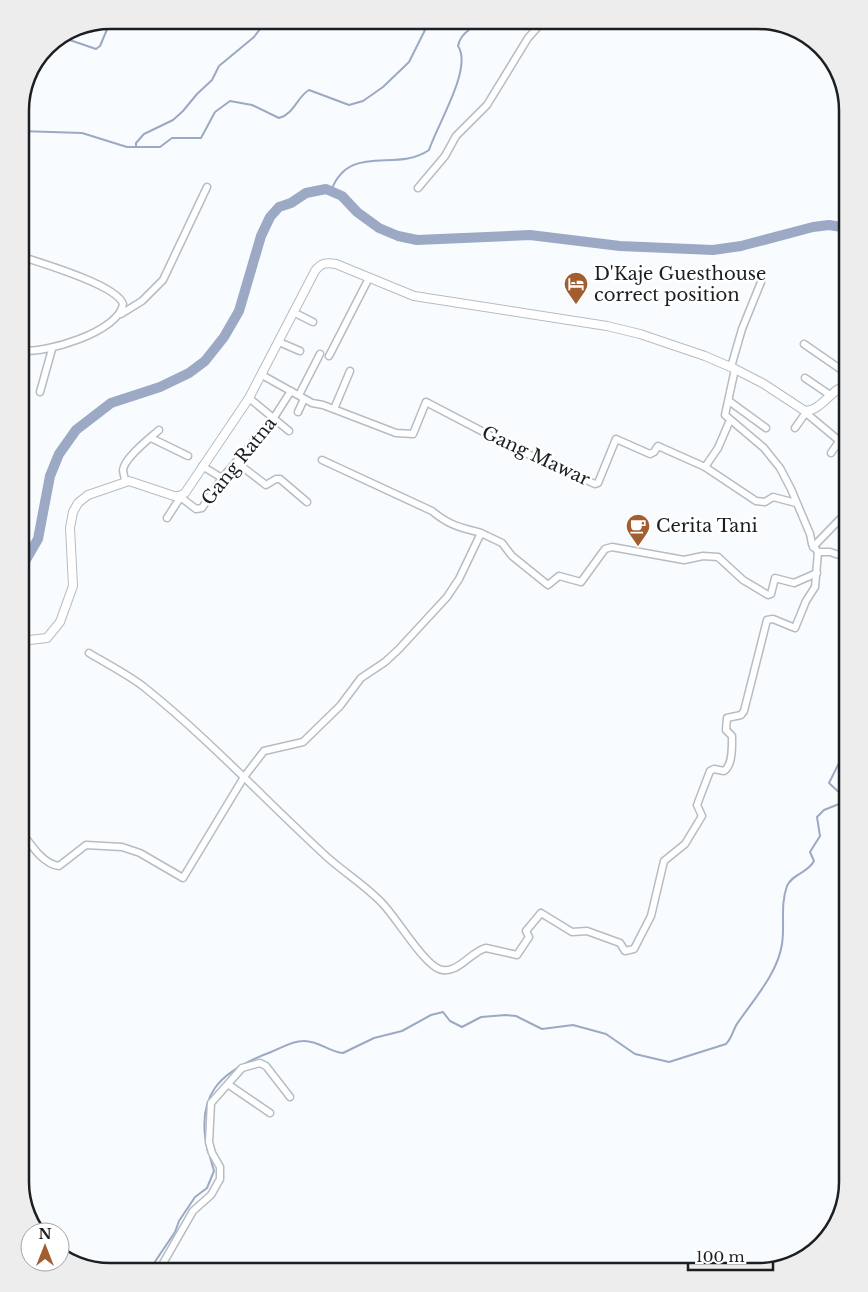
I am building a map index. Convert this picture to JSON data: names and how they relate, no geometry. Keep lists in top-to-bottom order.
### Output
{
  "streets": {
    "street": ["Gang Mawar", "Gang Ratna"]
  },
  "crossings": [
    ["Gang Mawar", "Gang Ratna"]
  ],
  "places": {
    "hotel": ["D'Kaje Guesthouse correct position"],
    "cafe": ["Cerita Tani"]
  },
  "scale_bar": "100 m",
  "north": "top"
}
